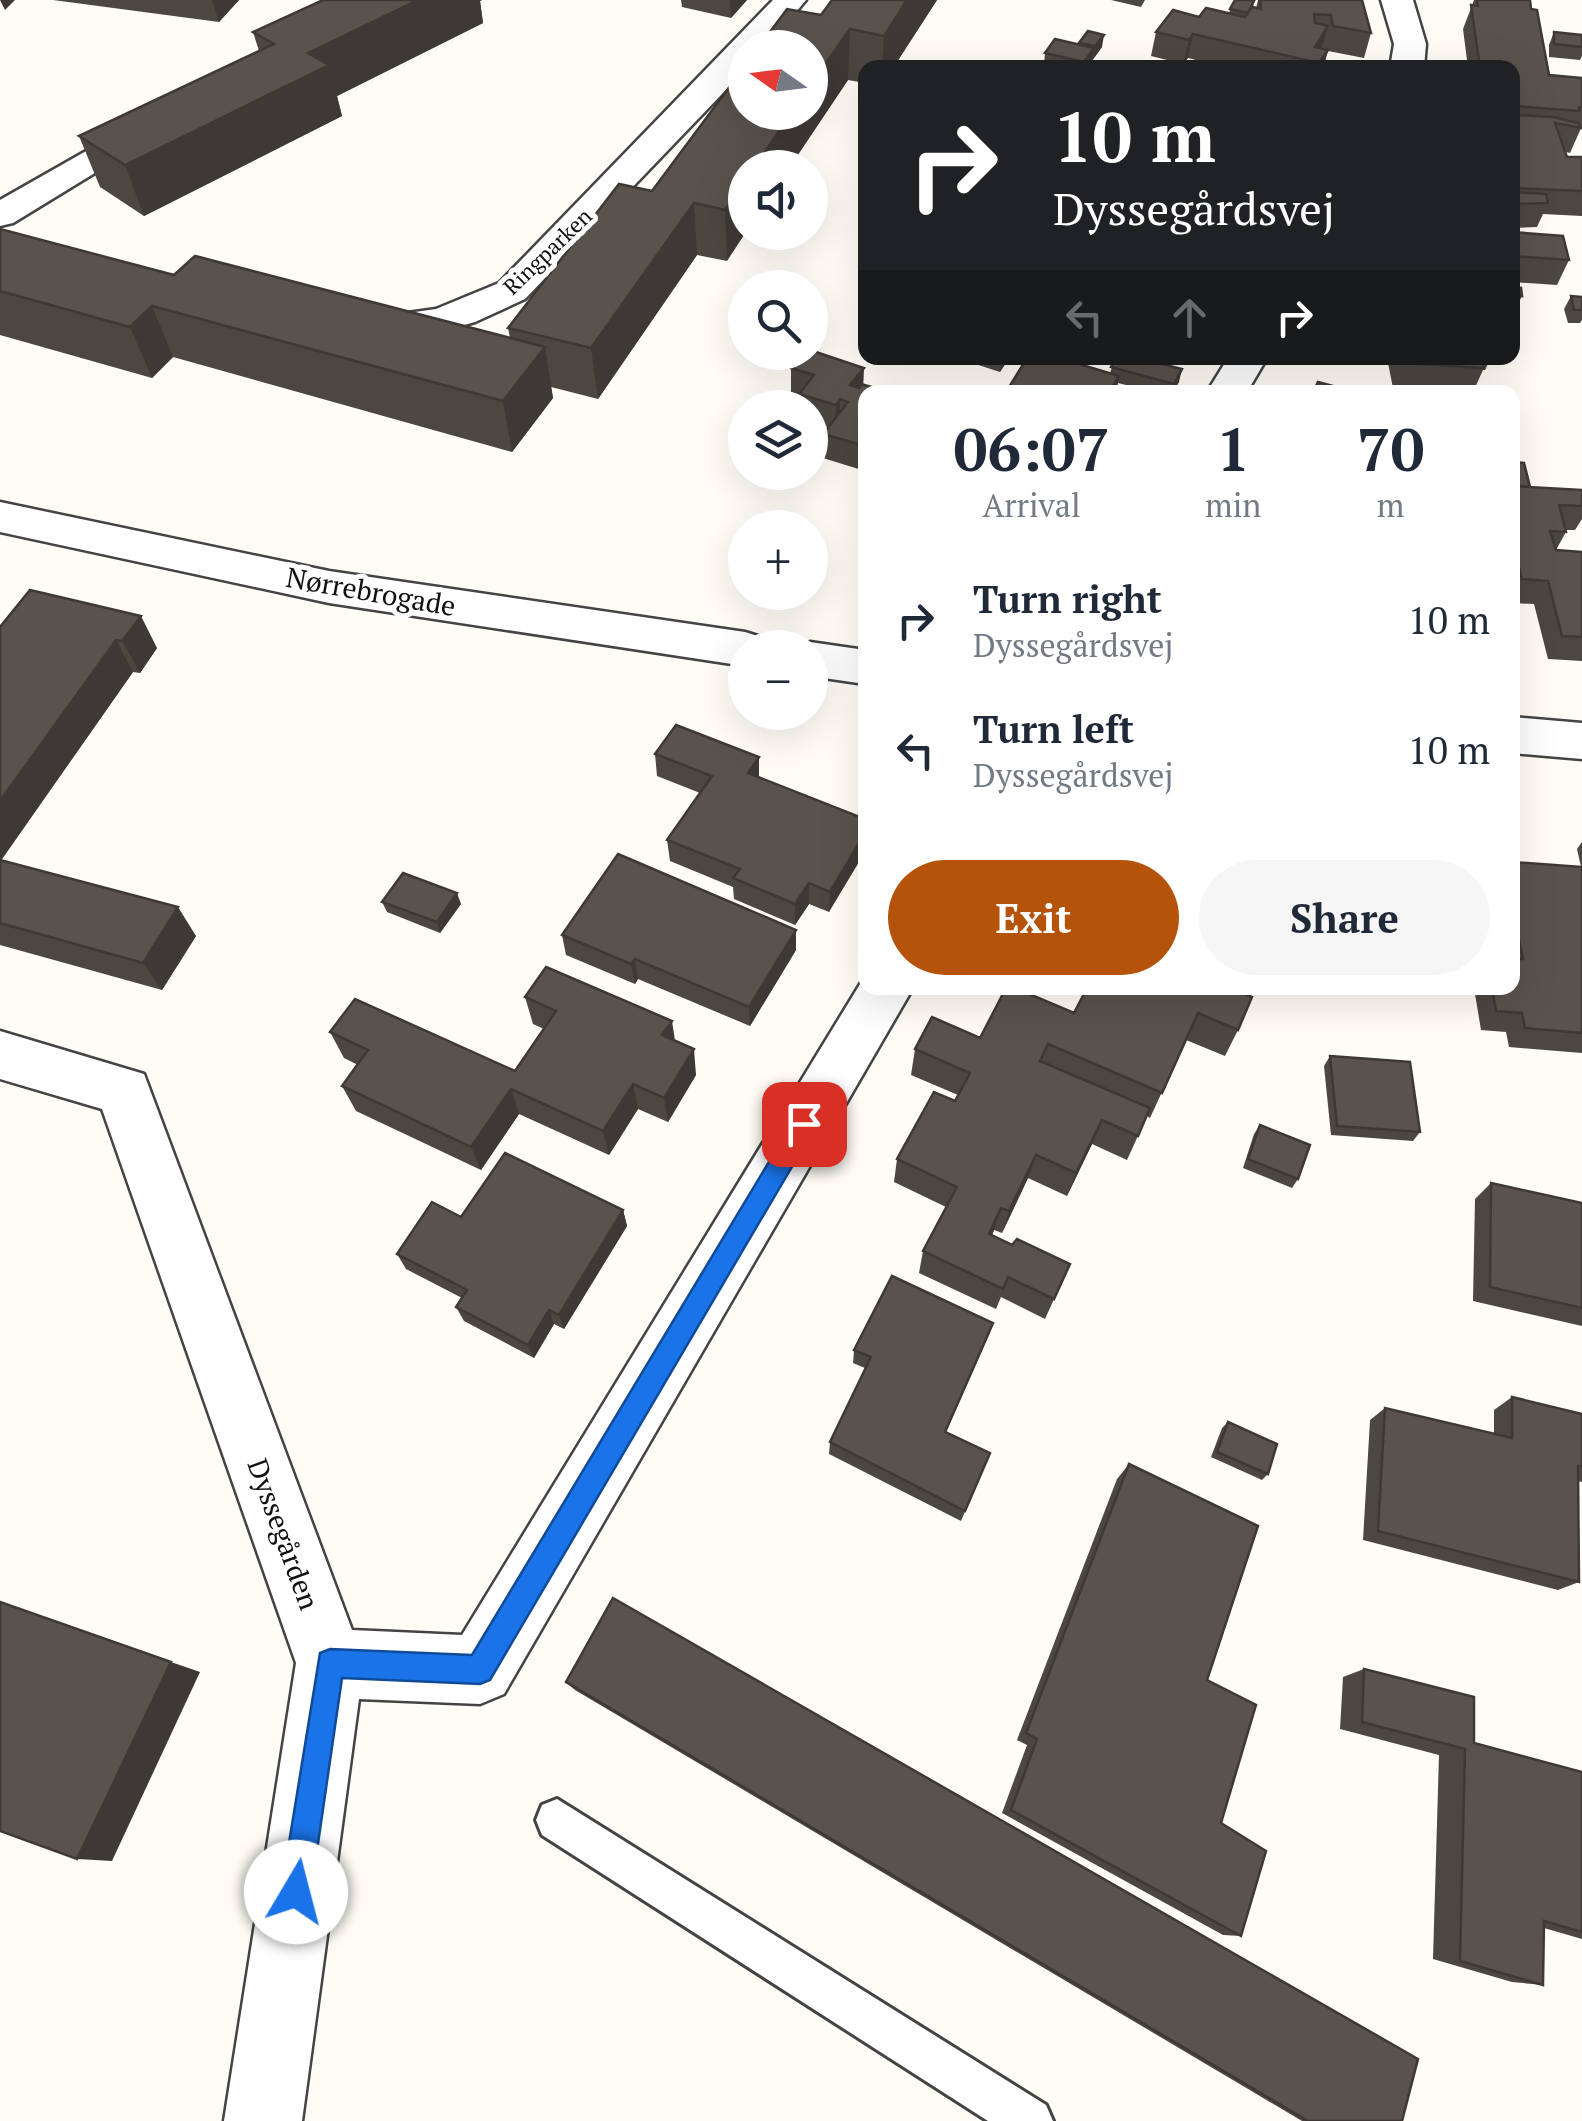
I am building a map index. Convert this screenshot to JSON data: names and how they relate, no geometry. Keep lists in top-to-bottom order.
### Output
{
  "streets": {
    "street": ["Ringparken", "Nørrebrogade", "Dyssegården"]
  },
  "north": "left",
  "page": {
    "map_buttons": ["+", "−"],
    "turn": ["10 m", "Dyssegårdsvej"],
    "eta": [
      "06:07",
      "Arrival",
      "1",
      "min",
      "70",
      "m"
    ],
    "list": [
      {
        "name": "Turn right",
        "note": "Dyssegårdsvej",
        "value": "10 m"
      },
      {
        "name": "Turn left",
        "note": "Dyssegårdsvej",
        "value": "10 m"
      }
    ],
    "buttons": ["Exit", "Share"]
  }
}
